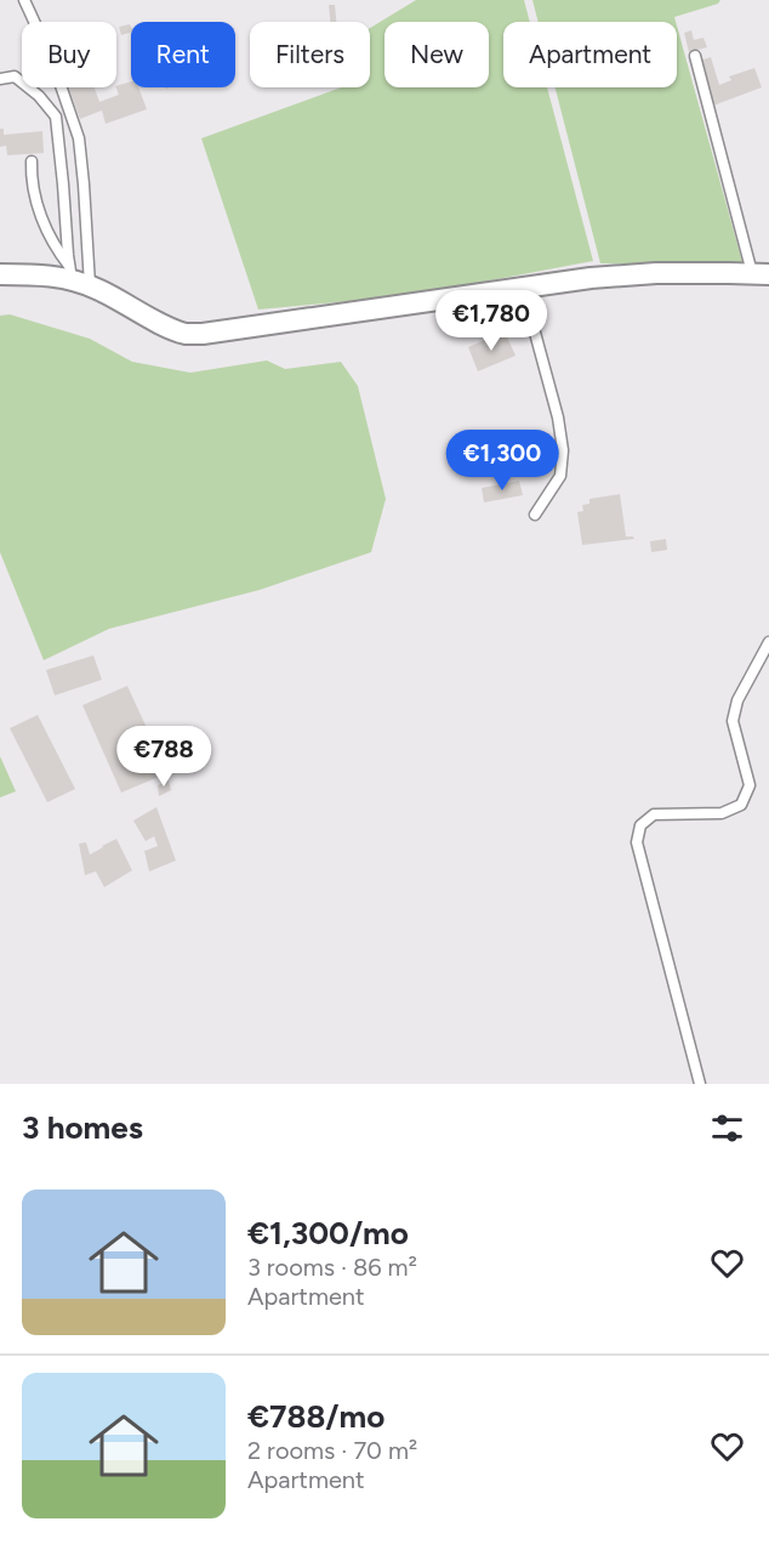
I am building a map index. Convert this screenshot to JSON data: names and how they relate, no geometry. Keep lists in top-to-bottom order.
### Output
{
  "page": {
    "chip": [
      "Buy",
      "Rent",
      "Filters",
      "New",
      "Apartment"
    ],
    "price": ["€1,780", "€1,300", "€788"],
    "heading": "3 homes",
    "list": [
      {
        "name": "€1,300/mo",
        "note": "3 rooms · 86 m² · Apartment"
      },
      {
        "name": "€788/mo",
        "note": "2 rooms · 70 m² · Apartment"
      }
    ]
  }
}
